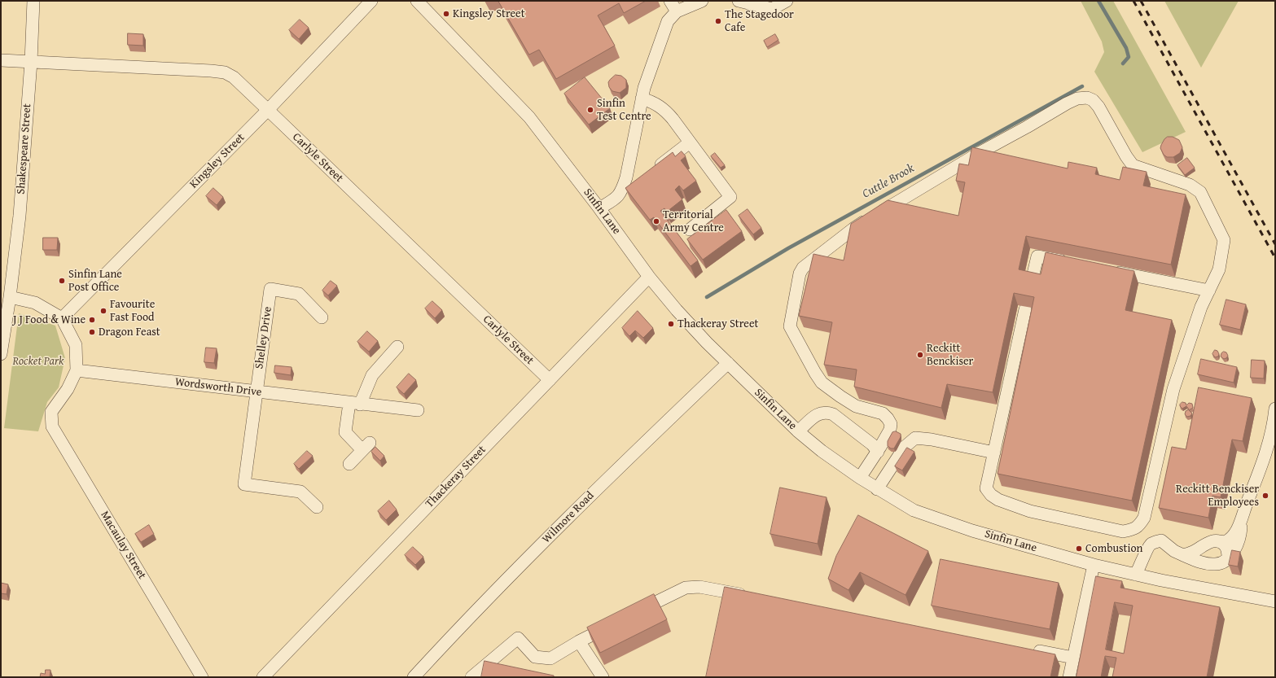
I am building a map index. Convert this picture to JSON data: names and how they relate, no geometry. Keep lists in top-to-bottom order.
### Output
{
  "streets": {
    "street": [
      "Shakespeare Street",
      "Carlyle Street",
      "Kingsley Street",
      "Sinfin Lane",
      "Shelley Drive",
      "Wordsworth Drive",
      "Thackeray Street",
      "Wilmore Road",
      "Macaulay Street"
    ]
  },
  "crossings": [
    ["Shakespeare Street", "Carlyle Street"],
    ["Carlyle Street", "Kingsley Street"],
    ["Carlyle Street", "Thackeray Street"],
    ["Sinfin Lane", "Thackeray Street"],
    ["Sinfin Lane", "Wilmore Road"],
    ["Shelley Drive", "Wordsworth Drive"],
    ["Wordsworth Drive", "Macaulay Street"]
  ],
  "water": ["Cuttle Brook"],
  "parks": ["Rocket Park"],
  "places": [
    "Kingsley Street",
    "The Stagedoor Cafe",
    "Sinfin Test Centre",
    "Territorial Army Centre",
    "Sinfin Lane Post Office",
    "Favourite Fast Food",
    "J J Food & Wine",
    "Thackeray Street",
    "Dragon Feast",
    "Reckitt Benckiser",
    "Reckitt Benckiser Employees",
    "Combustion"
  ]
}
